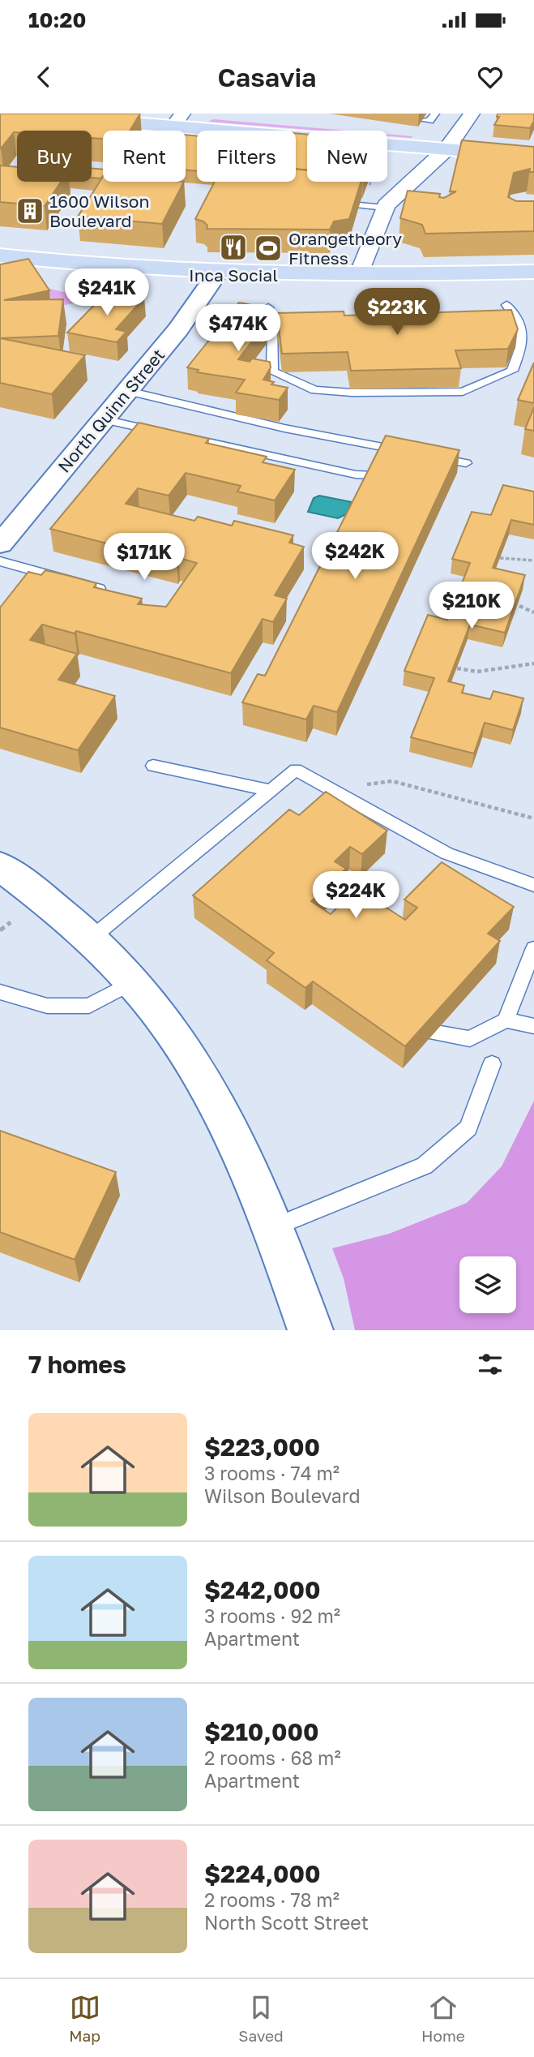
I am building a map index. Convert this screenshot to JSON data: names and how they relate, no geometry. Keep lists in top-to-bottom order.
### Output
{
  "streets": {
    "street": ["North Quinn Street"]
  },
  "places": {
    "building": ["1600 Wilson Boulevard"],
    "restaurant": ["Inca Social"],
    "sports": ["Orangetheory Fitness"]
  },
  "page": {
    "status": "10:20",
    "header": "Casavia",
    "chip": [
      "Buy",
      "Rent",
      "Filters",
      "New"
    ],
    "price": [
      "$241K",
      "$223K",
      "$474K",
      "$242K",
      "$171K",
      "$210K",
      "$224K"
    ],
    "heading": "7 homes",
    "list": [
      {
        "name": "$223,000",
        "note": "3 rooms · 74 m² · Wilson Boulevard"
      },
      {
        "name": "$242,000",
        "note": "3 rooms · 92 m² · Apartment"
      },
      {
        "name": "$210,000",
        "note": "2 rooms · 68 m² · Apartment"
      },
      {
        "name": "$224,000",
        "note": "2 rooms · 78 m² · North Scott Street"
      }
    ],
    "tabs": ["Map", "Saved", "Home"]
  }
}
